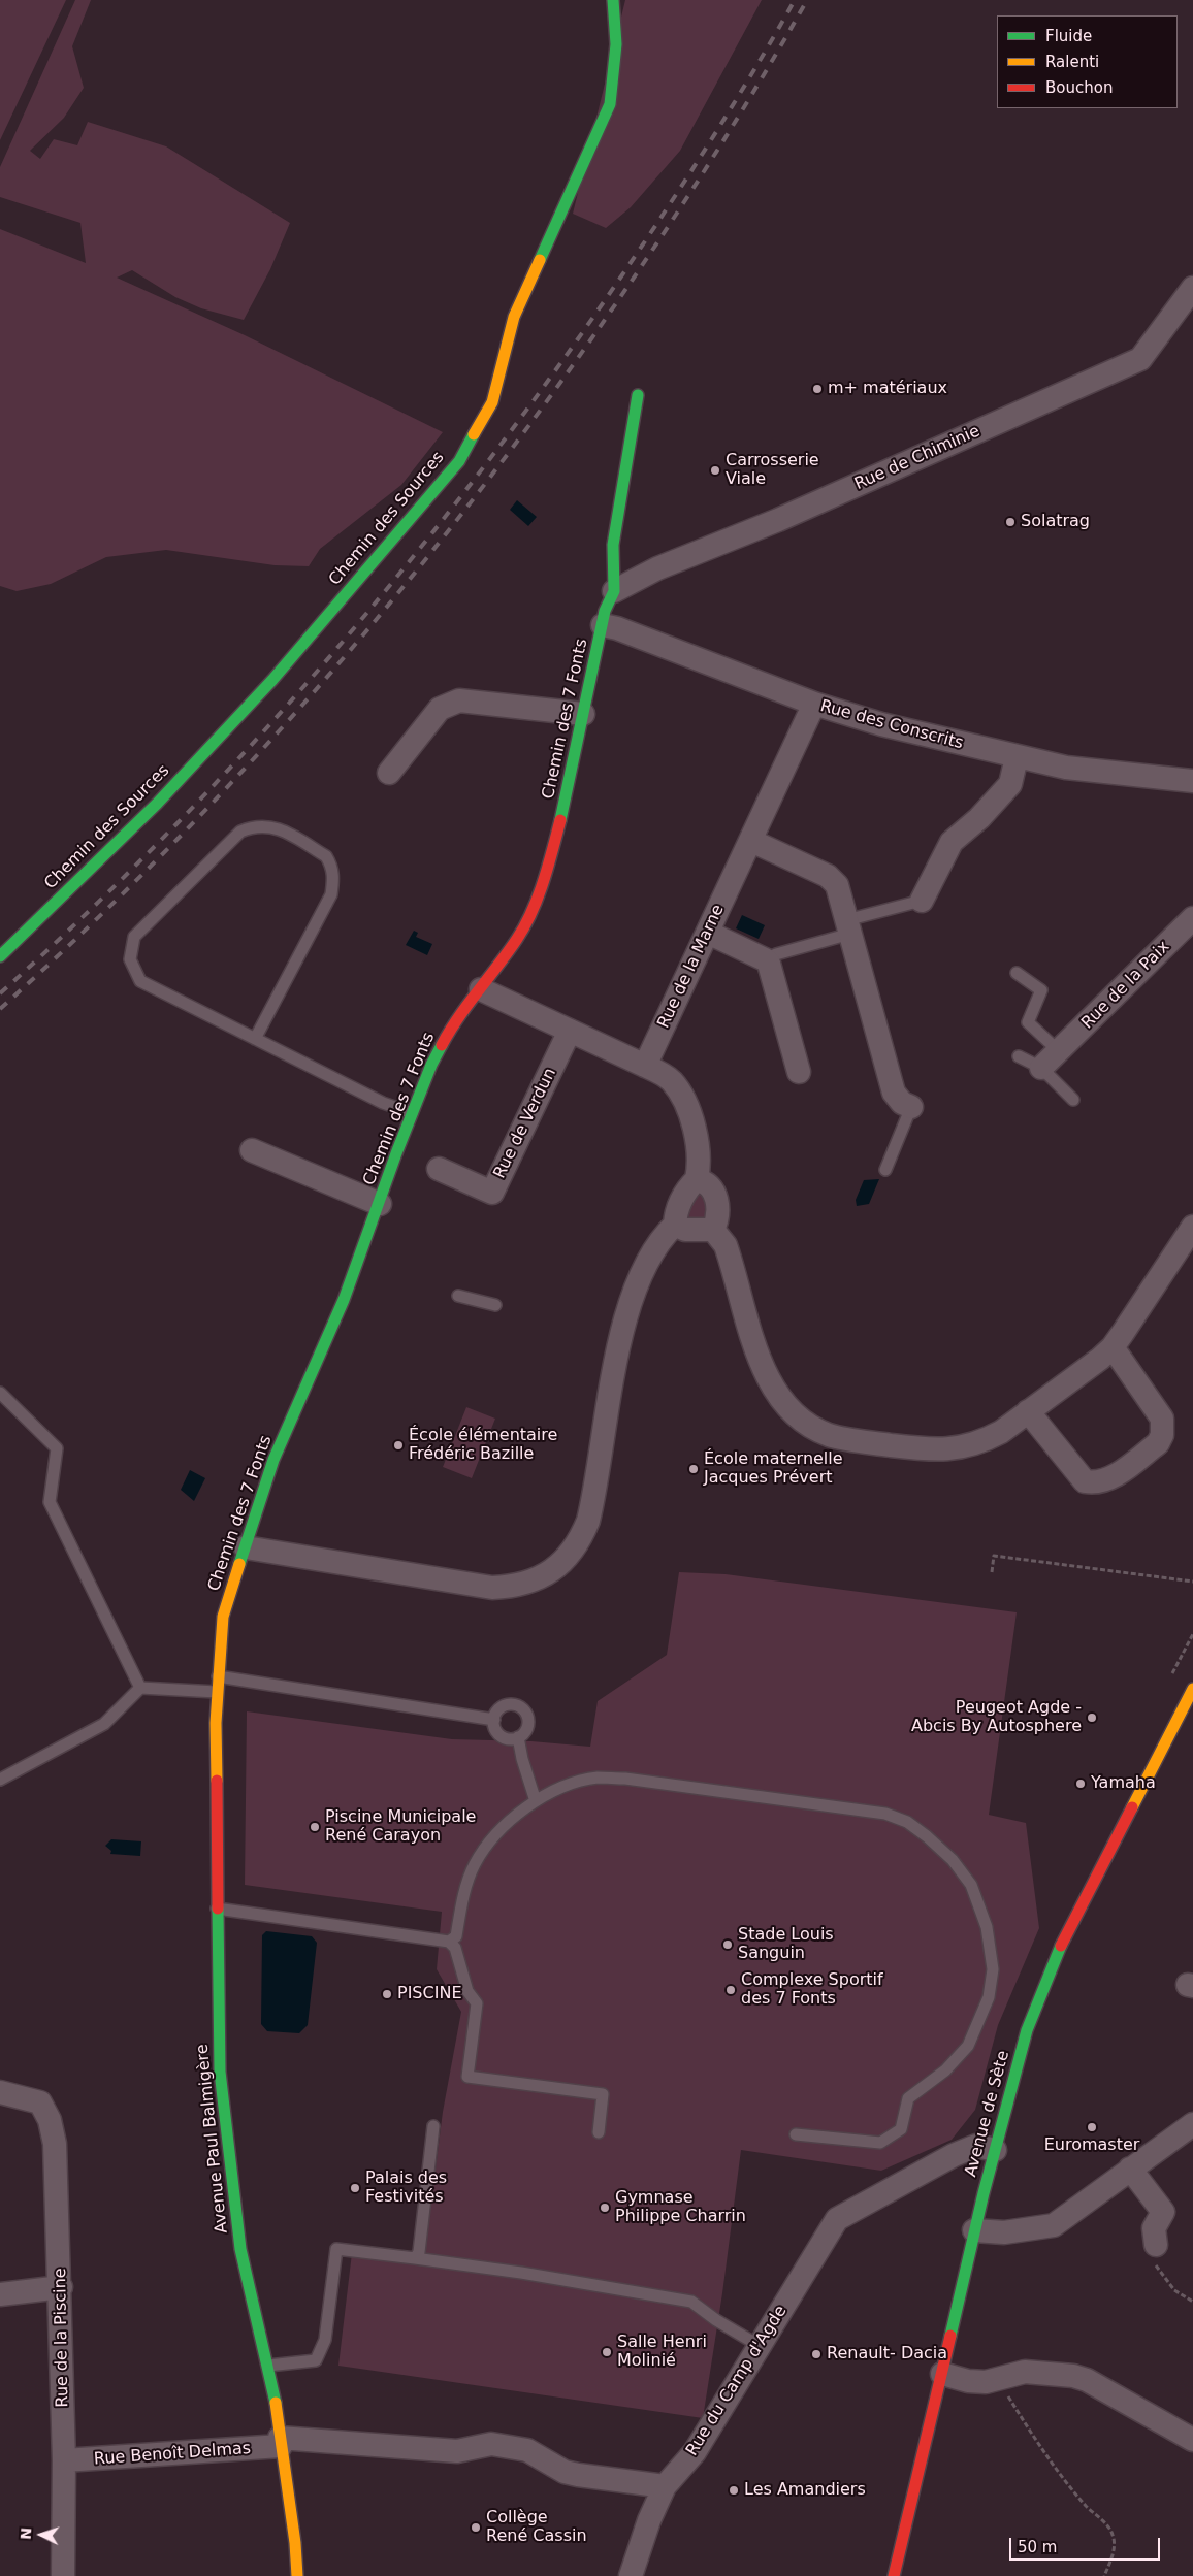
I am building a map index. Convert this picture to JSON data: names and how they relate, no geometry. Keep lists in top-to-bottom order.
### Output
{
  "streets": {
    "street": [
      "Rue de Chiminie",
      "Chemin des Sources",
      "Chemin des 7 Fonts",
      "Rue des Conscrits",
      "Rue de la Marne",
      "Rue de la Paix",
      "Rue de Verdun",
      "Avenue de Sète",
      "Avenue Paul Balmigère",
      "Rue de la Piscine",
      "Rue du Camp d'Agde",
      "Rue Benoît Delmas"
    ]
  },
  "crossings": [
    ["Rue de Chiminie", "Chemin des 7 Fonts"],
    ["Chemin des 7 Fonts", "Rue des Conscrits"],
    ["Chemin des 7 Fonts", "Avenue Paul Balmigère"],
    ["Rue des Conscrits", "Rue de la Marne"],
    ["Avenue de Sète", "Rue du Camp d'Agde"],
    ["Avenue Paul Balmigère", "Rue Benoît Delmas"],
    ["Rue de la Piscine", "Rue Benoît Delmas"]
  ],
  "places": [
    "m+ matériaux",
    "Carrosserie Viale",
    "Solatrag",
    "École élémentaire Frédéric Bazille",
    "École maternelle Jacques Prévert",
    "Peugeot Agde - Abcis By Autosphere",
    "Yamaha",
    "Piscine Municipale René Carayon",
    "Stade Louis Sanguin",
    "Complexe Sportif des 7 Fonts",
    "PISCINE",
    "Euromaster",
    "Palais des Festivités",
    "Gymnase Philippe Charrin",
    "Salle Henri Molinié",
    "Renault- Dacia",
    "Les Amandiers",
    "Collège René Cassin"
  ],
  "legend": ["Fluide", "Ralenti", "Bouchon"],
  "scale_bar": "50 m",
  "north": "left"
}
